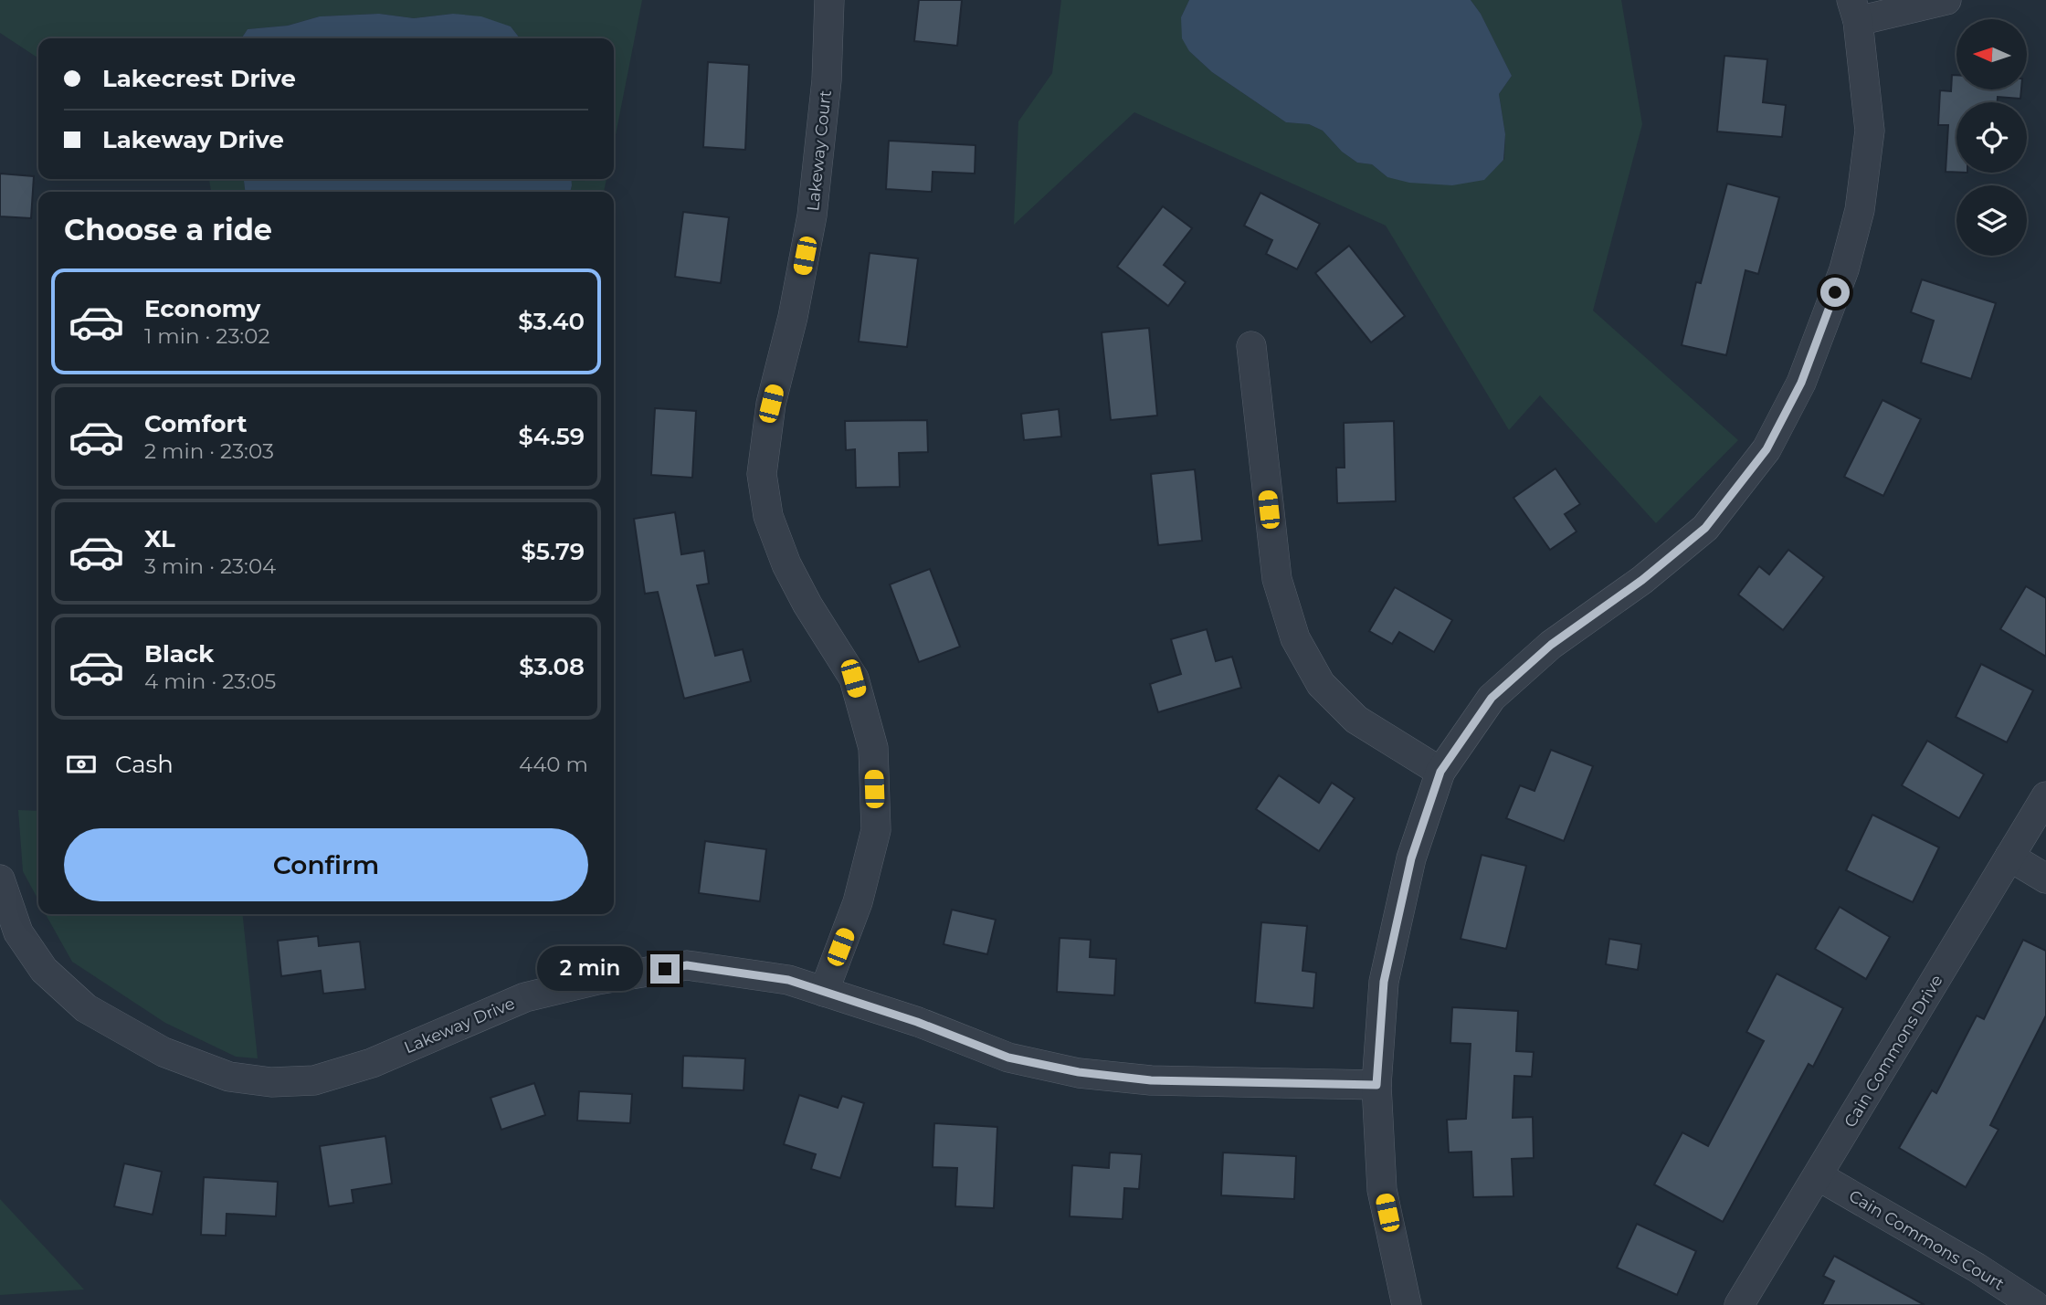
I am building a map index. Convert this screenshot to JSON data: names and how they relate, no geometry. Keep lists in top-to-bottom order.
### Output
{
  "streets": {
    "street": [
      "Lakeway Court",
      "Lakeway Drive",
      "Cain Commons Drive",
      "Cain Commons Court"
    ]
  },
  "crossings": [
    ["Lakeway Court", "Lakeway Drive"],
    ["Cain Commons Drive", "Cain Commons Court"]
  ],
  "north": "left",
  "page": {
    "banner": ["Lakecrest Drive", "Lakeway Drive"],
    "heading": "Choose a ride",
    "list": [
      {
        "name": "Economy",
        "note": "1 min · 23:02",
        "value": "$3.40"
      },
      {
        "name": "Comfort",
        "note": "2 min · 23:03",
        "value": "$4.59"
      },
      {
        "name": "XL",
        "note": "3 min · 23:04",
        "value": "$5.79"
      },
      {
        "name": "Black",
        "note": "4 min · 23:05",
        "value": "$3.08"
      }
    ],
    "pay": ["Cash", "440 m"],
    "buttons": "Confirm",
    "bubble": "2 min"
  }
}
